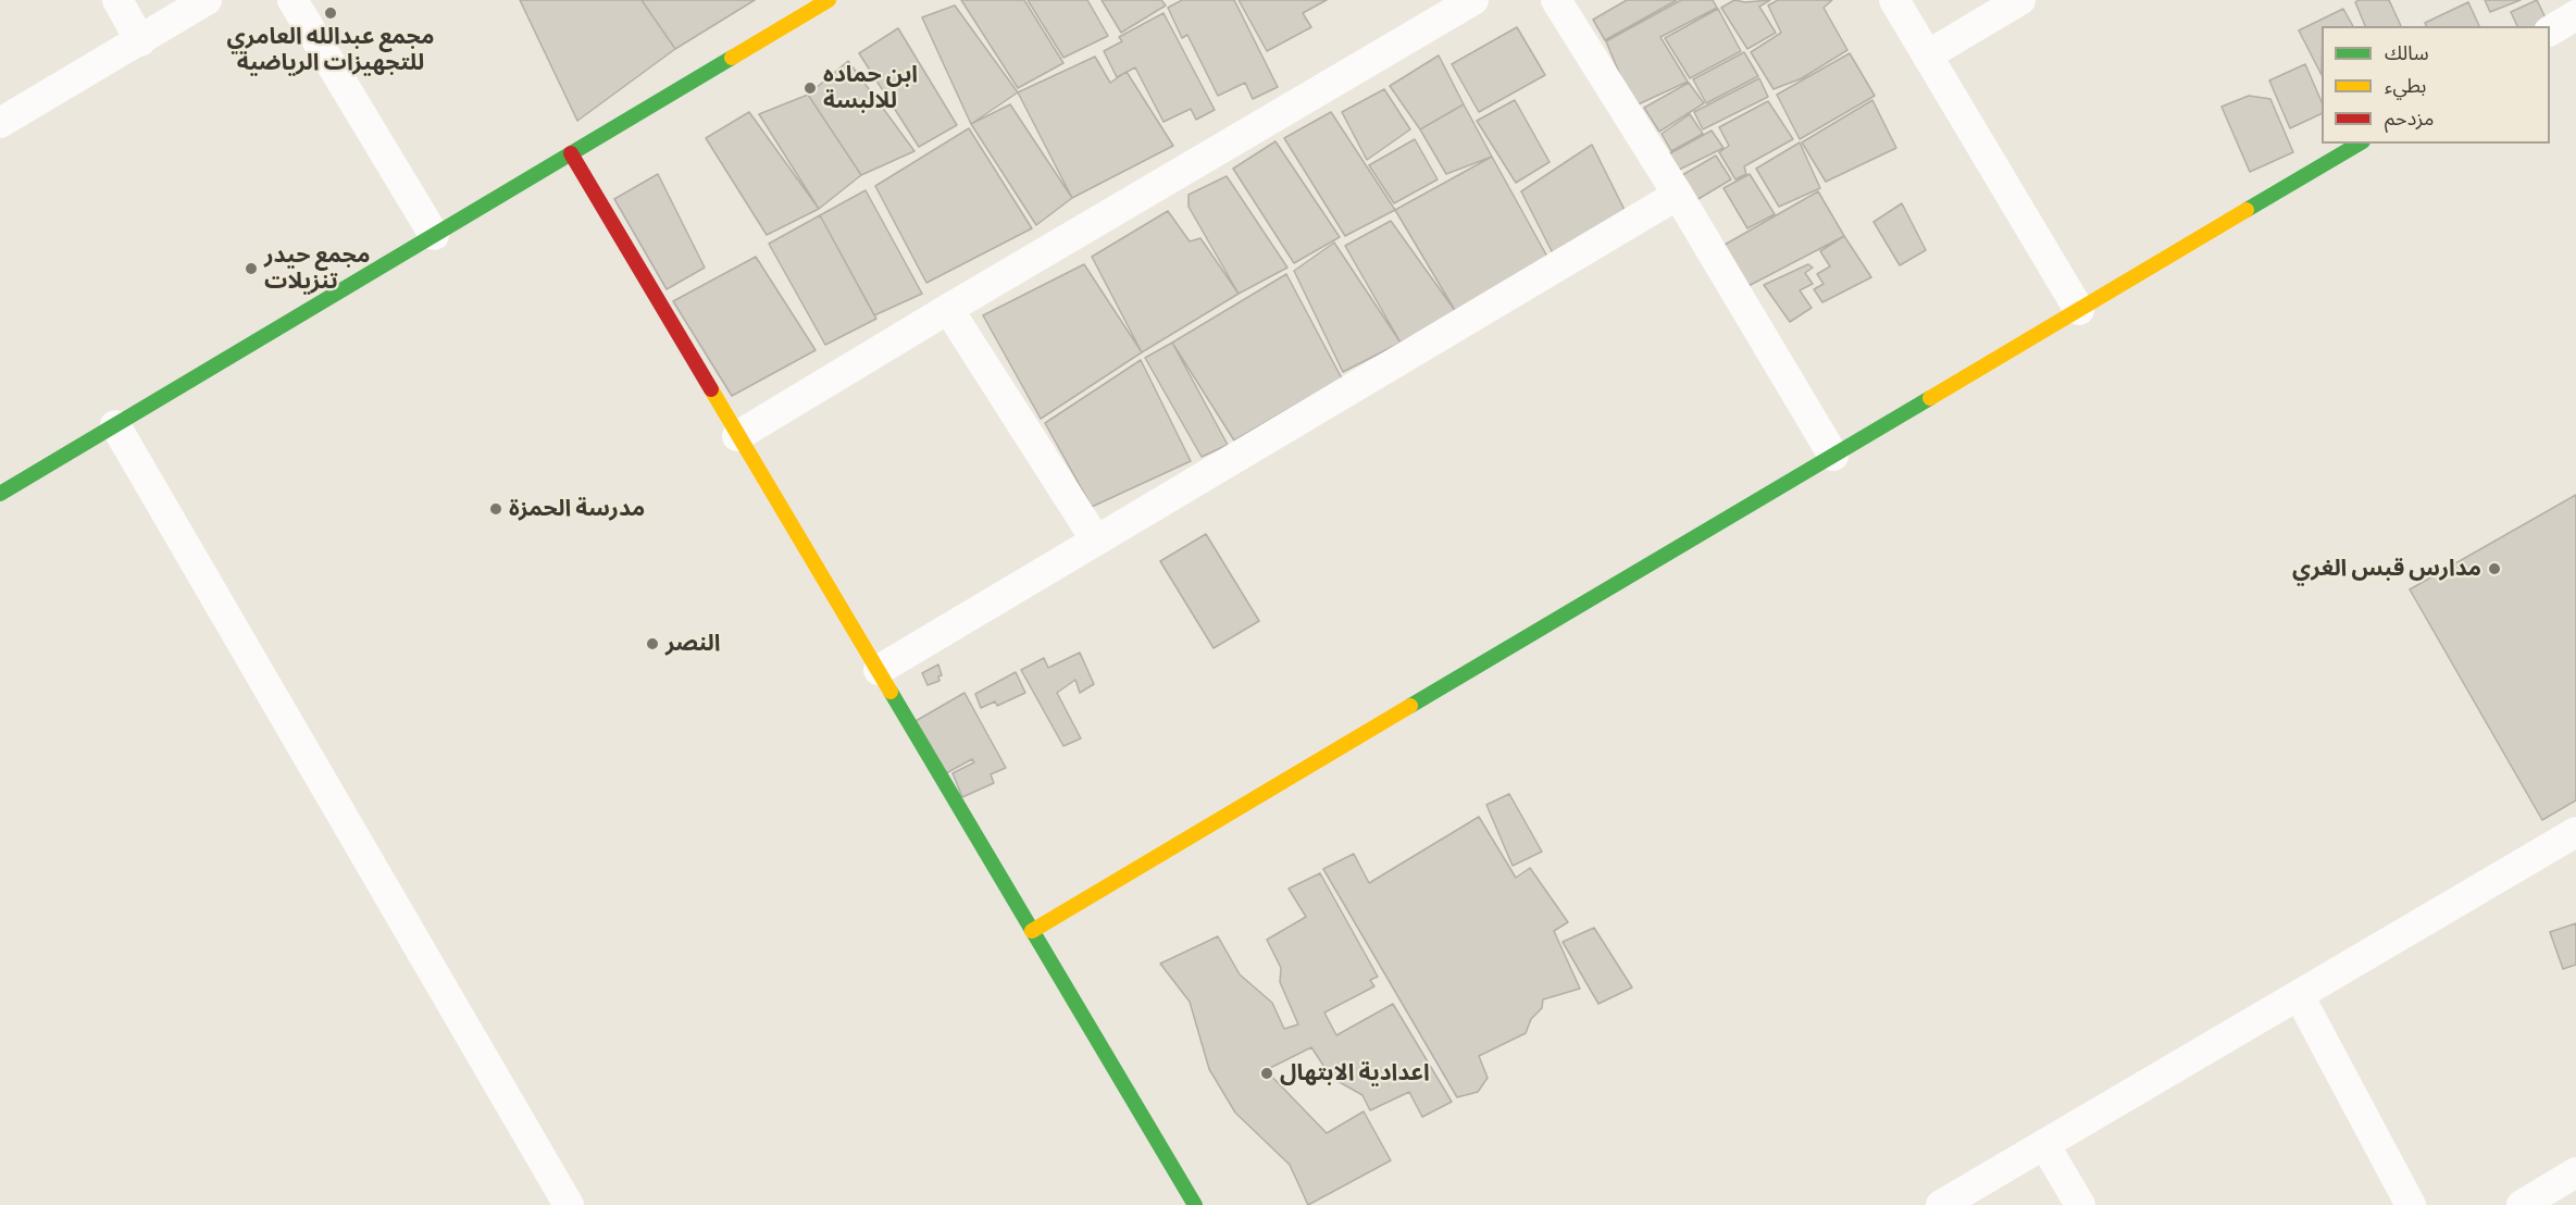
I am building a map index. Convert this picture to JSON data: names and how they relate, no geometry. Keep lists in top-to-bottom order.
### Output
{
  "places": [
    "مجمع عبدالله العامري للتجهيزات الرياضية",
    "ابن حماده للالبسة",
    "مجمع حيدر تنزيلات",
    "مدرسة الحمزة",
    "مدارس قبس الغري",
    "النصر",
    "اعدادية الابتهال"
  ],
  "legend": ["سالك", "بطيء", "مزدحم"]
}
